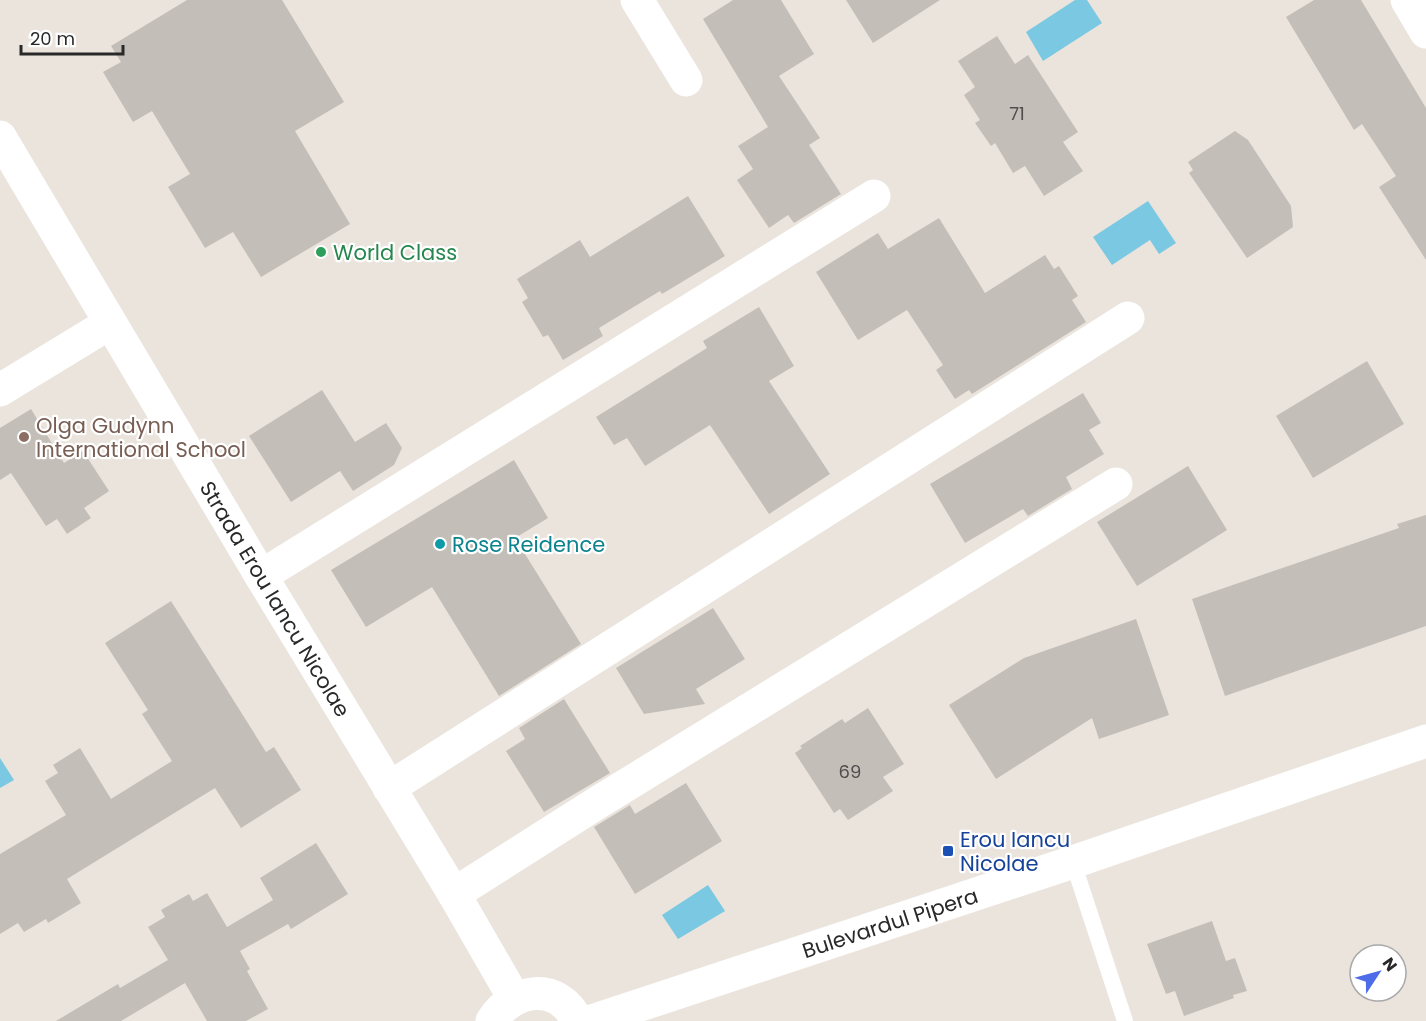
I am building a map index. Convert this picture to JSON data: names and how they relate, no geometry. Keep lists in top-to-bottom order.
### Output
{
  "streets": {
    "street": ["Strada Erou Iancu Nicolae", "Bulevardul Pipera"]
  },
  "places": {
    "other": ["World Class", "Olga Gudynn International School", "Rose Reidence"],
    "transit": ["Erou Iancu Nicolae"]
  },
  "house_numbers": ["71", "69"],
  "scale_bar": "20 m",
  "north": "top right"
}
